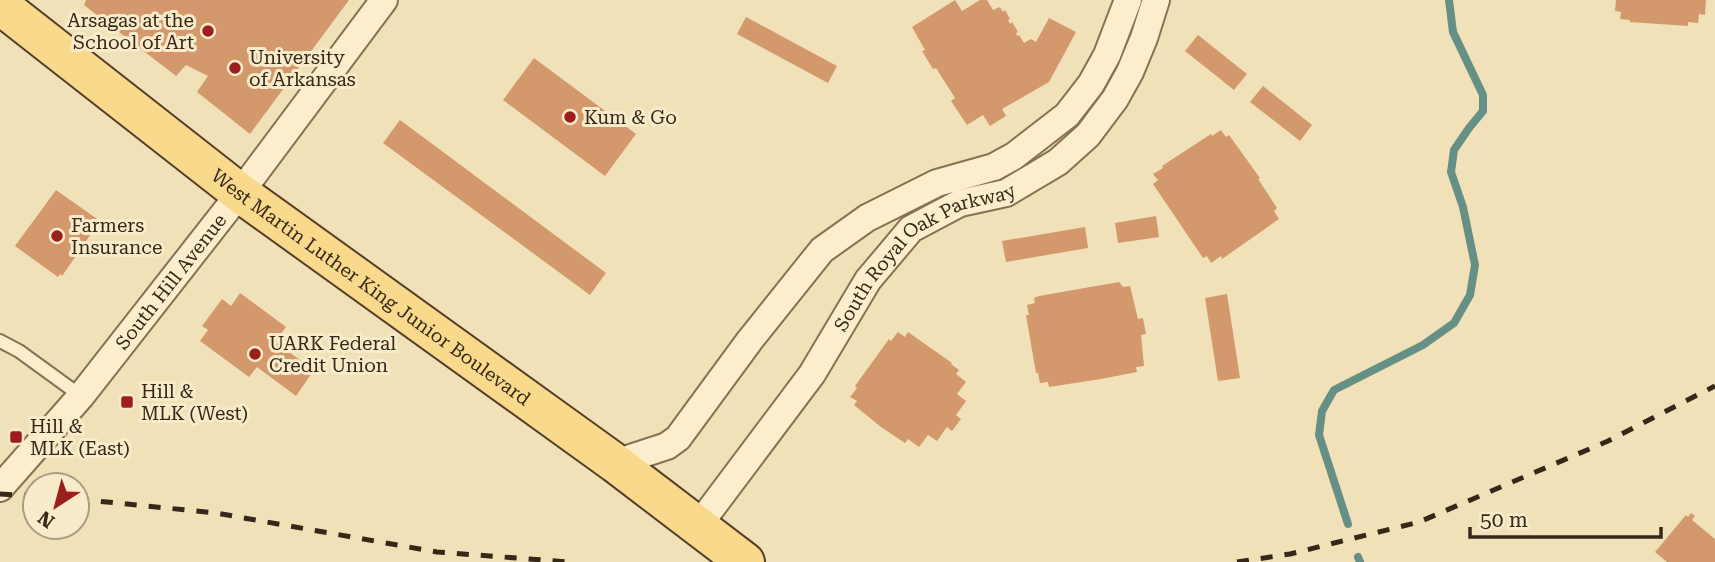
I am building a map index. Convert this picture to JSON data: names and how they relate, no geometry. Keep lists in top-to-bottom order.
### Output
{
  "streets": {
    "main road": ["West Martin Luther King Junior Boulevard"],
    "street": ["South Royal Oak Parkway", "South Hill Avenue"]
  },
  "crossings": [
    ["South Royal Oak Parkway", "West Martin Luther King Junior Boulevard"],
    ["South Hill Avenue", "West Martin Luther King Junior Boulevard"]
  ],
  "places": {
    "other": [
      "Arsagas at the School of Art",
      "University of Arkansas",
      "Kum & Go",
      "Farmers Insurance",
      "UARK Federal Credit Union"
    ],
    "transit": ["Hill & MLK (West)", "Hill & MLK (East)"]
  },
  "scale_bar": "50 m",
  "north": "bottom left"
}
